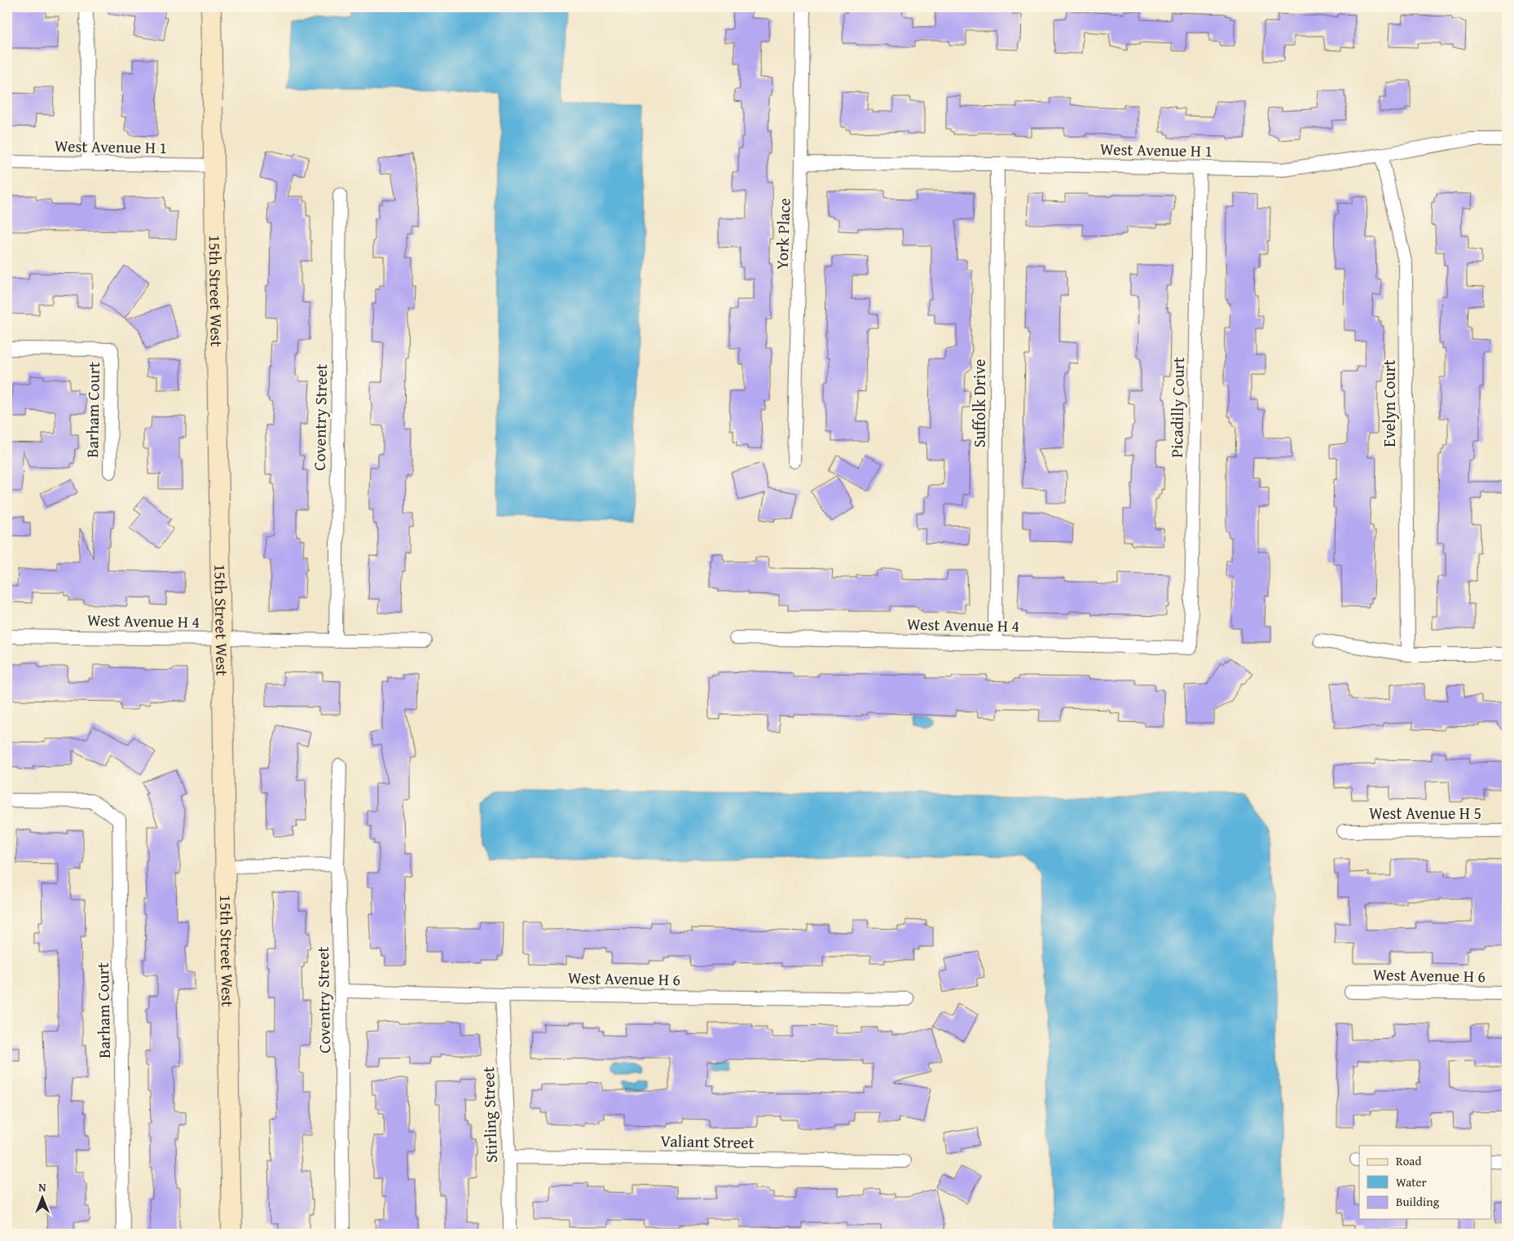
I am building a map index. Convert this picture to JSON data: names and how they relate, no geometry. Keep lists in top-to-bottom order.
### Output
{
  "streets": {
    "street": [
      "West Avenue H 1",
      "York Place",
      "15th Street West",
      "Suffolk Drive",
      "Evelyn Court",
      "Picadilly Court",
      "Barham Court",
      "Coventry Street",
      "West Avenue H 4",
      "West Avenue H 5",
      "West Avenue H 6",
      "Stirling Street",
      "Valiant Street"
    ]
  },
  "crossings": [
    ["West Avenue H 1", "York Place"],
    ["West Avenue H 1", "15th Street West"],
    ["West Avenue H 1", "Suffolk Drive"],
    ["West Avenue H 1", "Evelyn Court"],
    ["West Avenue H 1", "Picadilly Court"],
    ["15th Street West", "West Avenue H 4"],
    ["Suffolk Drive", "West Avenue H 4"],
    ["Picadilly Court", "West Avenue H 4"],
    ["Coventry Street", "West Avenue H 4"],
    ["Coventry Street", "West Avenue H 6"],
    ["West Avenue H 6", "Stirling Street"],
    ["Stirling Street", "Valiant Street"]
  ],
  "legend": ["Road", "Water", "Building"],
  "north": "top"
}
